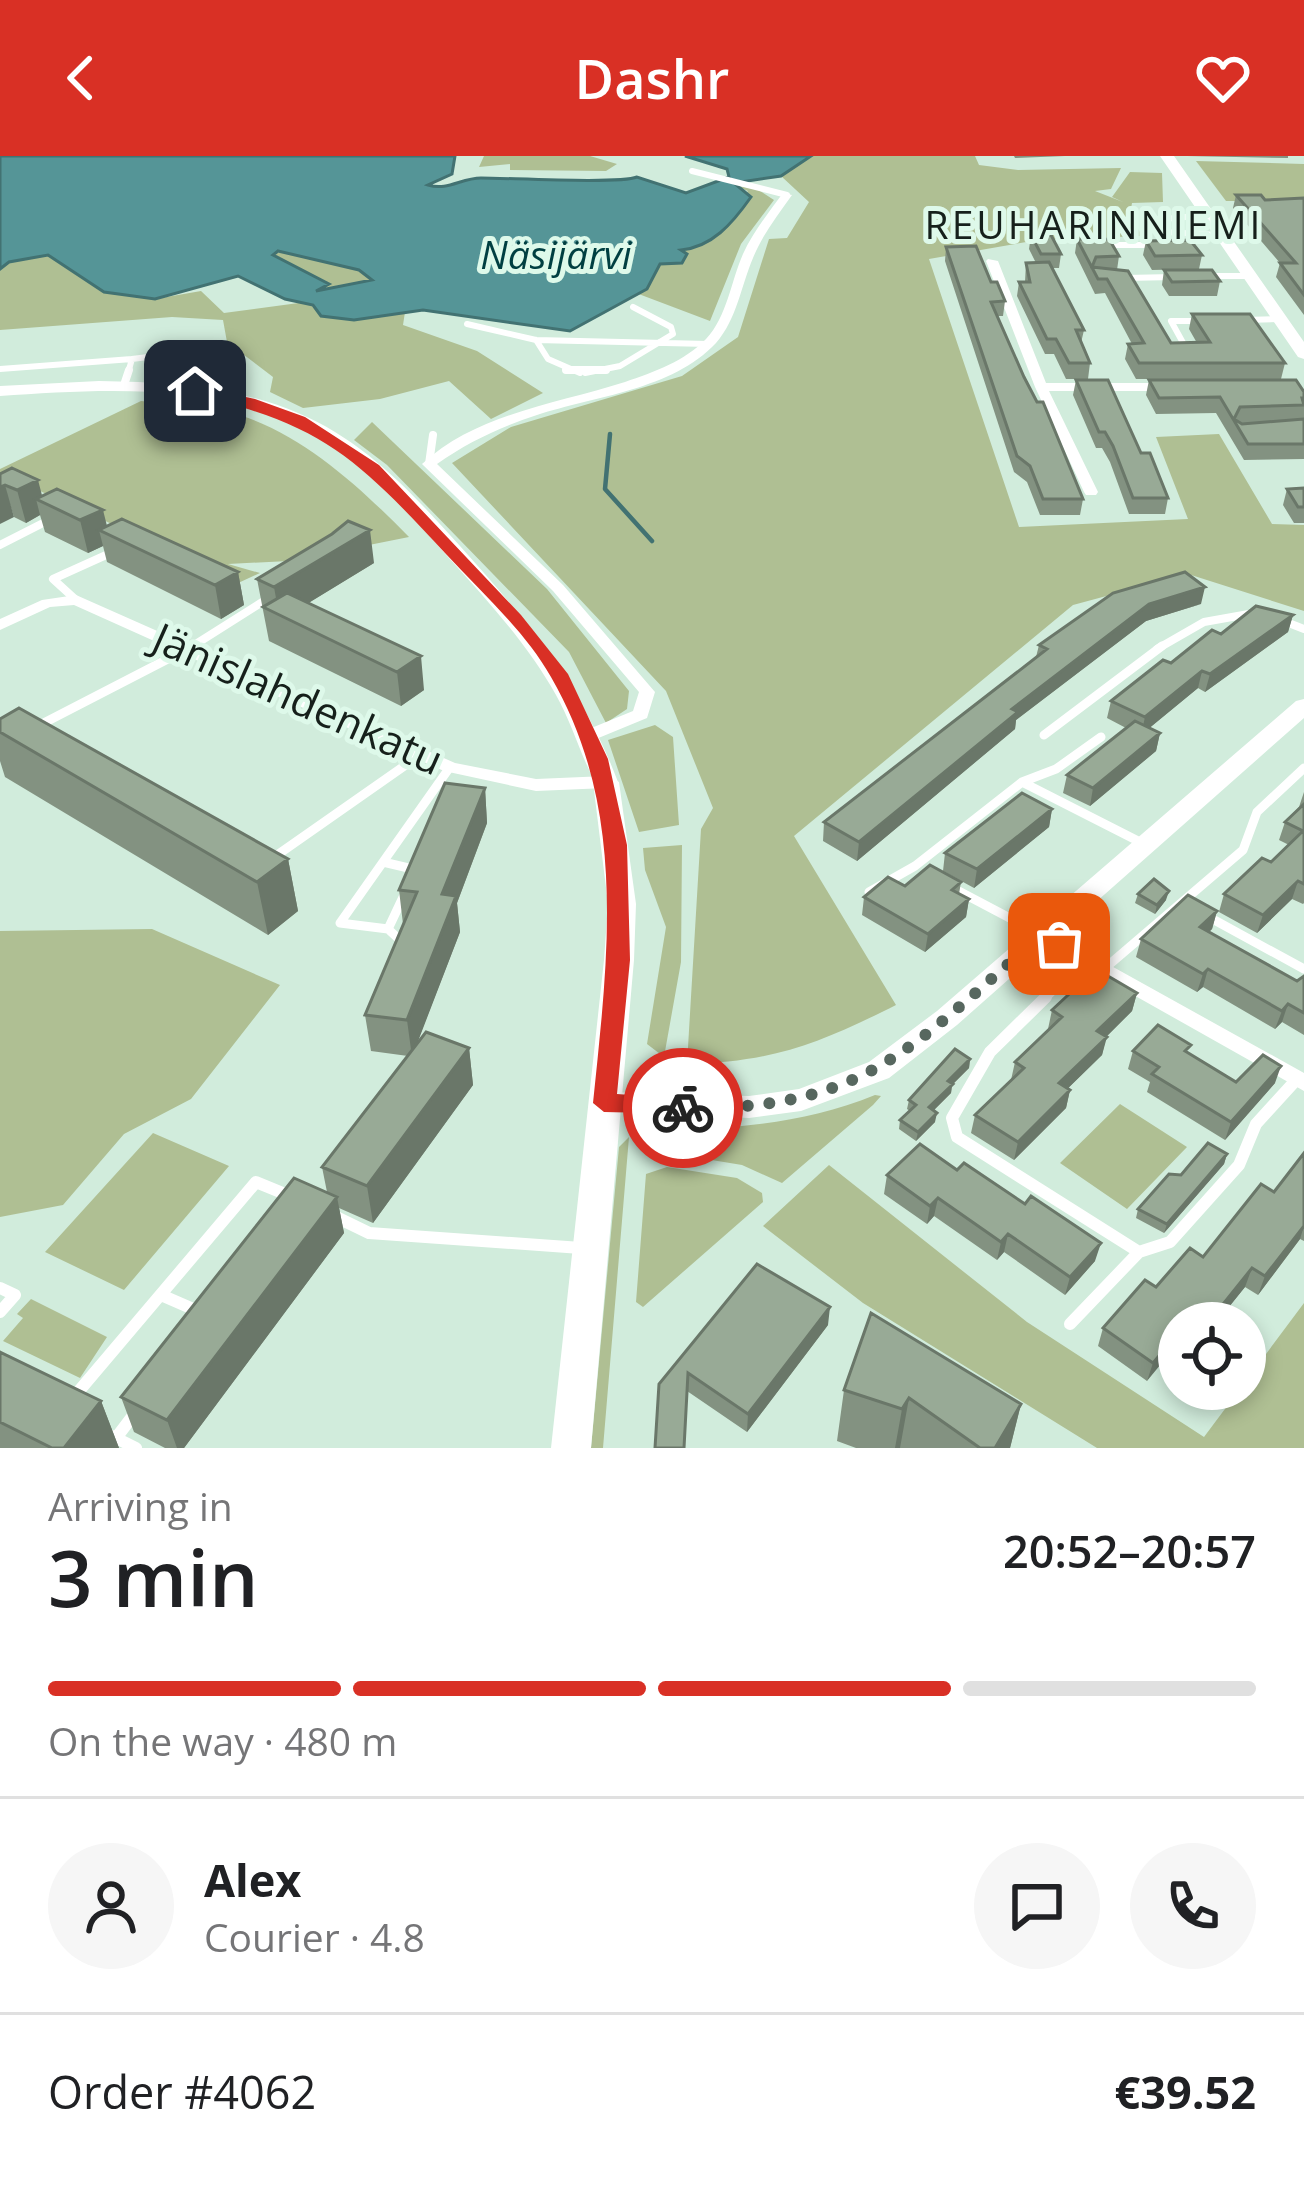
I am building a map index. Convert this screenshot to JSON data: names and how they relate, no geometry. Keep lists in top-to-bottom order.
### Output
{
  "streets": {
    "street": ["Jänislahdenkatu"]
  },
  "districts": ["REUHARINNIEMI"],
  "water": ["Näsijärvi"],
  "page": {
    "header": "Dashr",
    "heading": ["3 min", "Arriving in", "20:52–20:57"],
    "panel": [
      "Alex",
      "Courier · 4.8",
      "Order #4062",
      "€39.52"
    ],
    "bar": "On the way · 480 m"
  }
}
